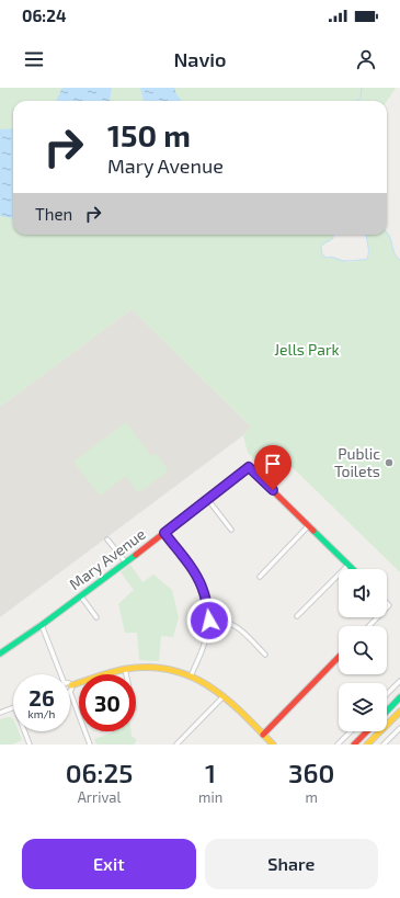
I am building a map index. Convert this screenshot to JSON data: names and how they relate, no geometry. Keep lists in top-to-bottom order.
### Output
{
  "streets": {
    "street": ["Mary Avenue"]
  },
  "parks": ["Jells Park"],
  "places": ["Public Toilets"],
  "page": {
    "status": "06:24",
    "header": "Navio",
    "turn": ["150 m", "Mary Avenue"],
    "then": "Then",
    "speed": "26 km/h",
    "limit": "30",
    "eta": [
      "06:25",
      "Arrival",
      "1",
      "min",
      "360",
      "m"
    ],
    "buttons": ["Exit", "Share"]
  }
}
